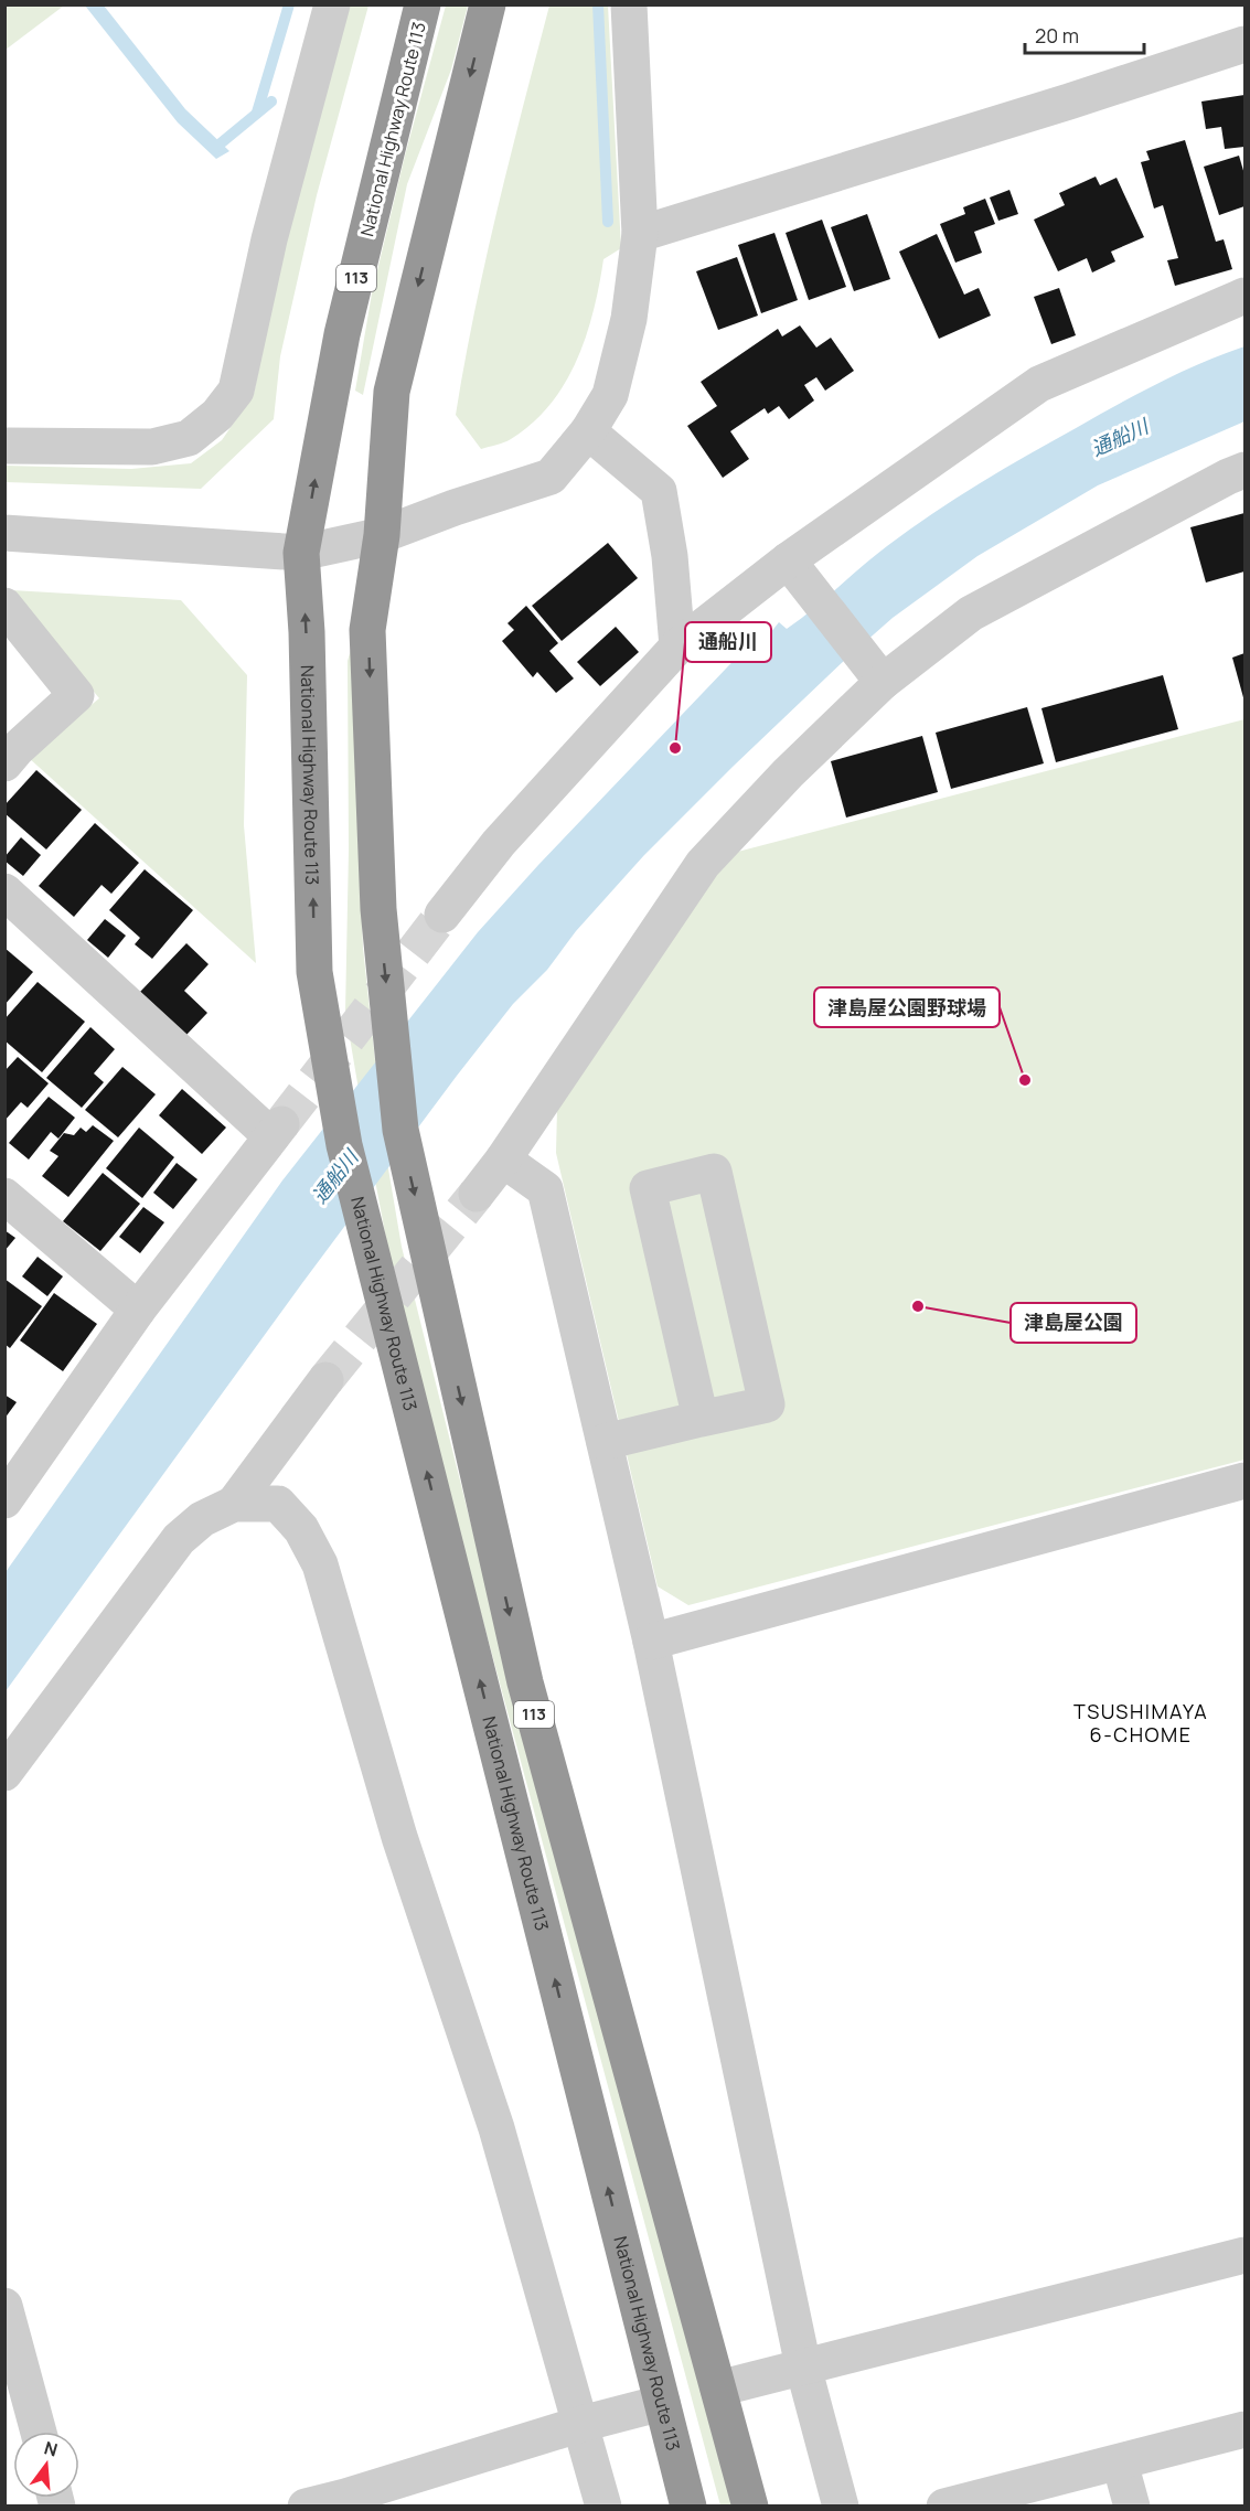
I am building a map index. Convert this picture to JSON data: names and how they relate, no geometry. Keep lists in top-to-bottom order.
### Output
{
  "streets": {
    "highway": ["National Highway Route 113", "113"]
  },
  "districts": ["TSUSHIMAYA 6-CHOME"],
  "water": ["通船川"],
  "places": ["通船川", "津島屋公園野球場", "津島屋公園"],
  "scale_bar": "20 m",
  "north": "top"
}
